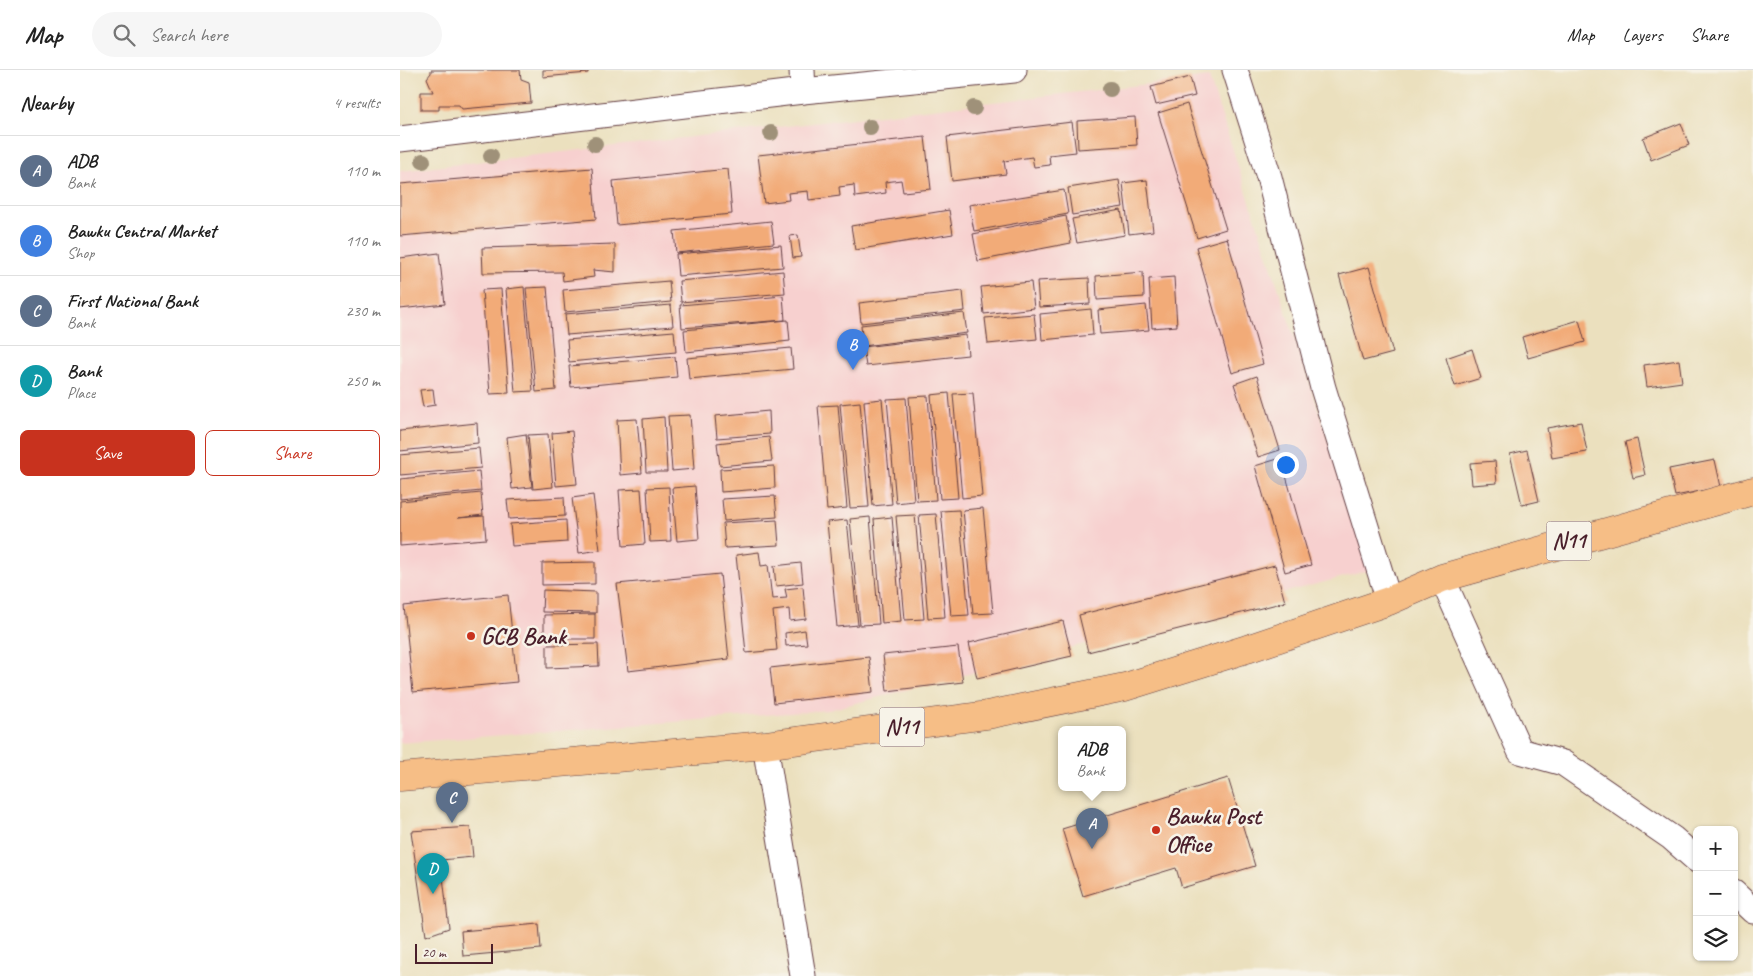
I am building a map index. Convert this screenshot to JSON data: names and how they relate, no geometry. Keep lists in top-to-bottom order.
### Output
{
  "streets": {
    "highway": ["N11"]
  },
  "places": ["GCB Bank", "Bawku Post Office"],
  "scale_bar": "20 m",
  "page": {
    "header": "Map",
    "search": "Search here",
    "nav": ["Map", "Layers", "Share"],
    "heading": ["Nearby", "4 results"],
    "list": [
      {
        "mark": "A",
        "name": "ADB",
        "note": "Bank",
        "value": "110 m"
      },
      {
        "mark": "B",
        "name": "Bawku Central Market",
        "note": "Shop",
        "value": "110 m"
      },
      {
        "mark": "C",
        "name": "First National Bank",
        "note": "Bank",
        "value": "230 m"
      },
      {
        "mark": "D",
        "name": "Bank",
        "note": "Place",
        "value": "250 m"
      }
    ],
    "pins": [
      "B",
      "C",
      "A",
      "D"
    ],
    "buttons": ["Save", "Share"],
    "popup": ["ADB", "Bank"],
    "map_buttons": ["+", "−"],
    "scale": "20 m"
  }
}
